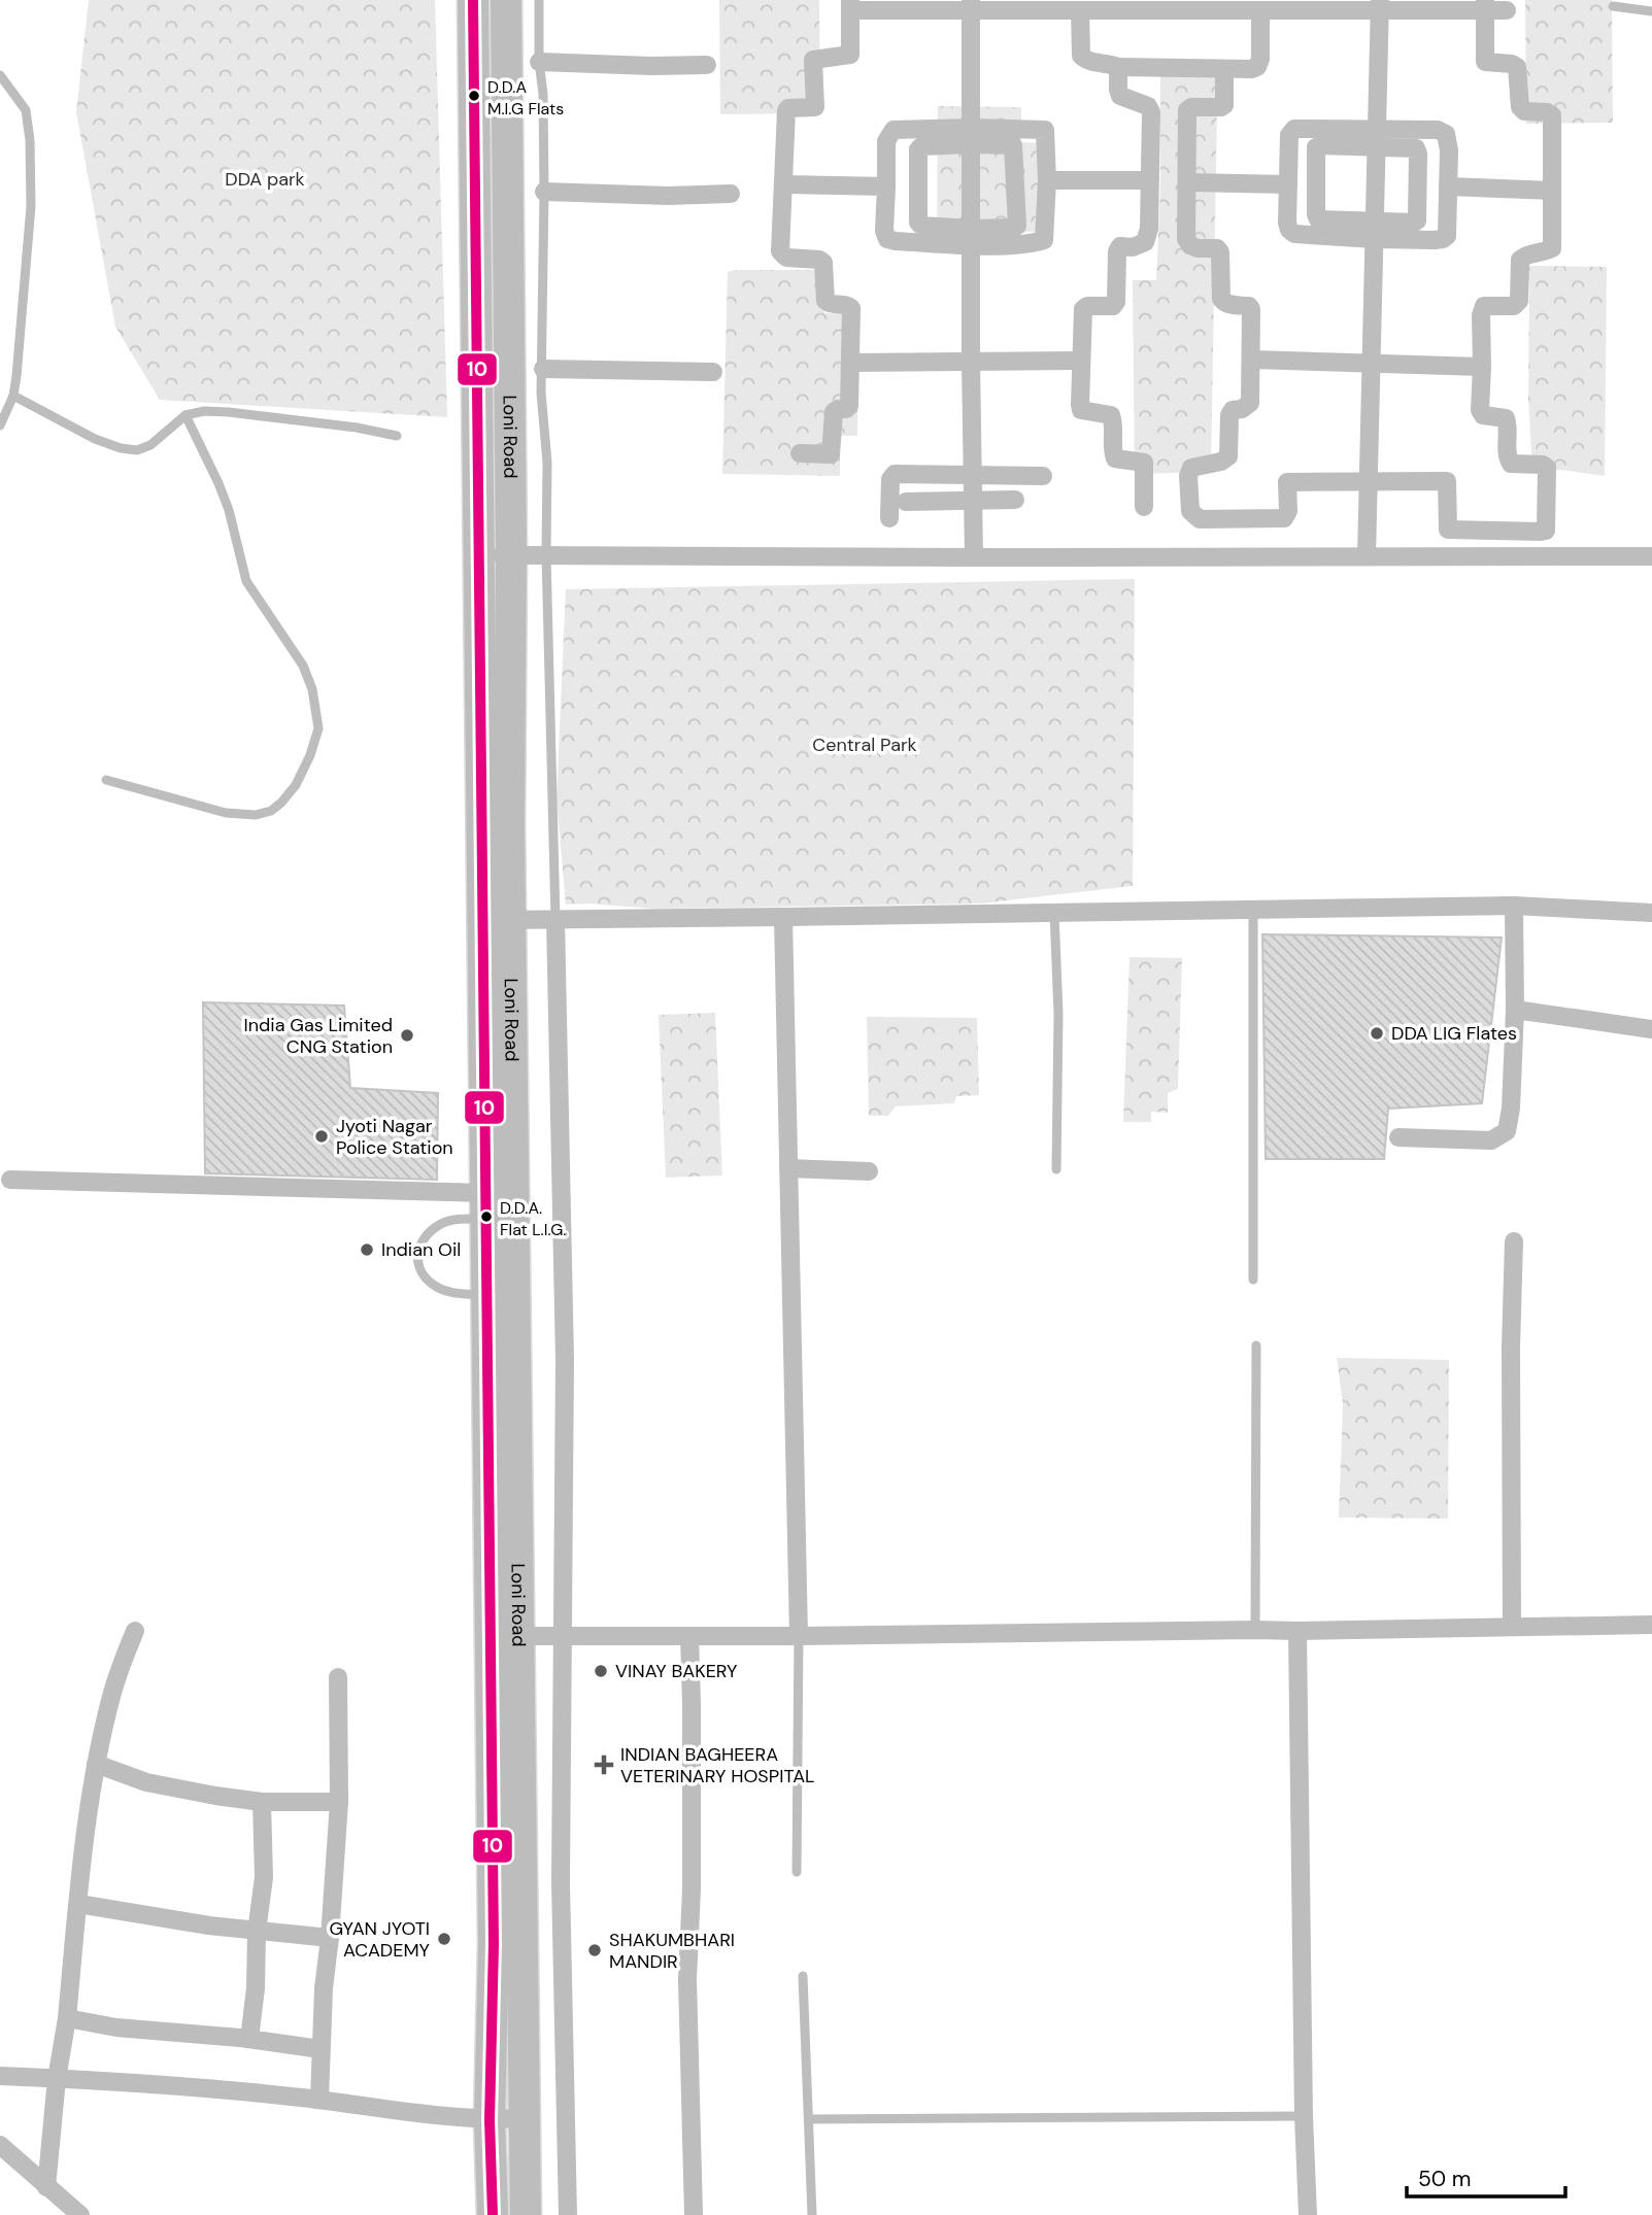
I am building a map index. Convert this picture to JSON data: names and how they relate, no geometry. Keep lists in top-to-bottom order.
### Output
{
  "streets": {
    "highway": ["Loni Road"]
  },
  "parks": ["DDA park", "Central Park"],
  "places": {
    "other": [
      "D.D.A M.I.G Flats",
      "DDA LIG Flates",
      "India Gas Limited CNG Station",
      "Jyoti Nagar Police Station",
      "D.D.A. Flat L.I.G.",
      "Indian Oil",
      "VINAY BAKERY",
      "GYAN JYOTI ACADEMY",
      "SHAKUMBHARI MANDIR"
    ],
    "health": ["INDIAN BAGHEERA VETERINARY HOSPITAL"]
  },
  "lines": ["transit line 10"],
  "scale_bar": "50 m"
}
